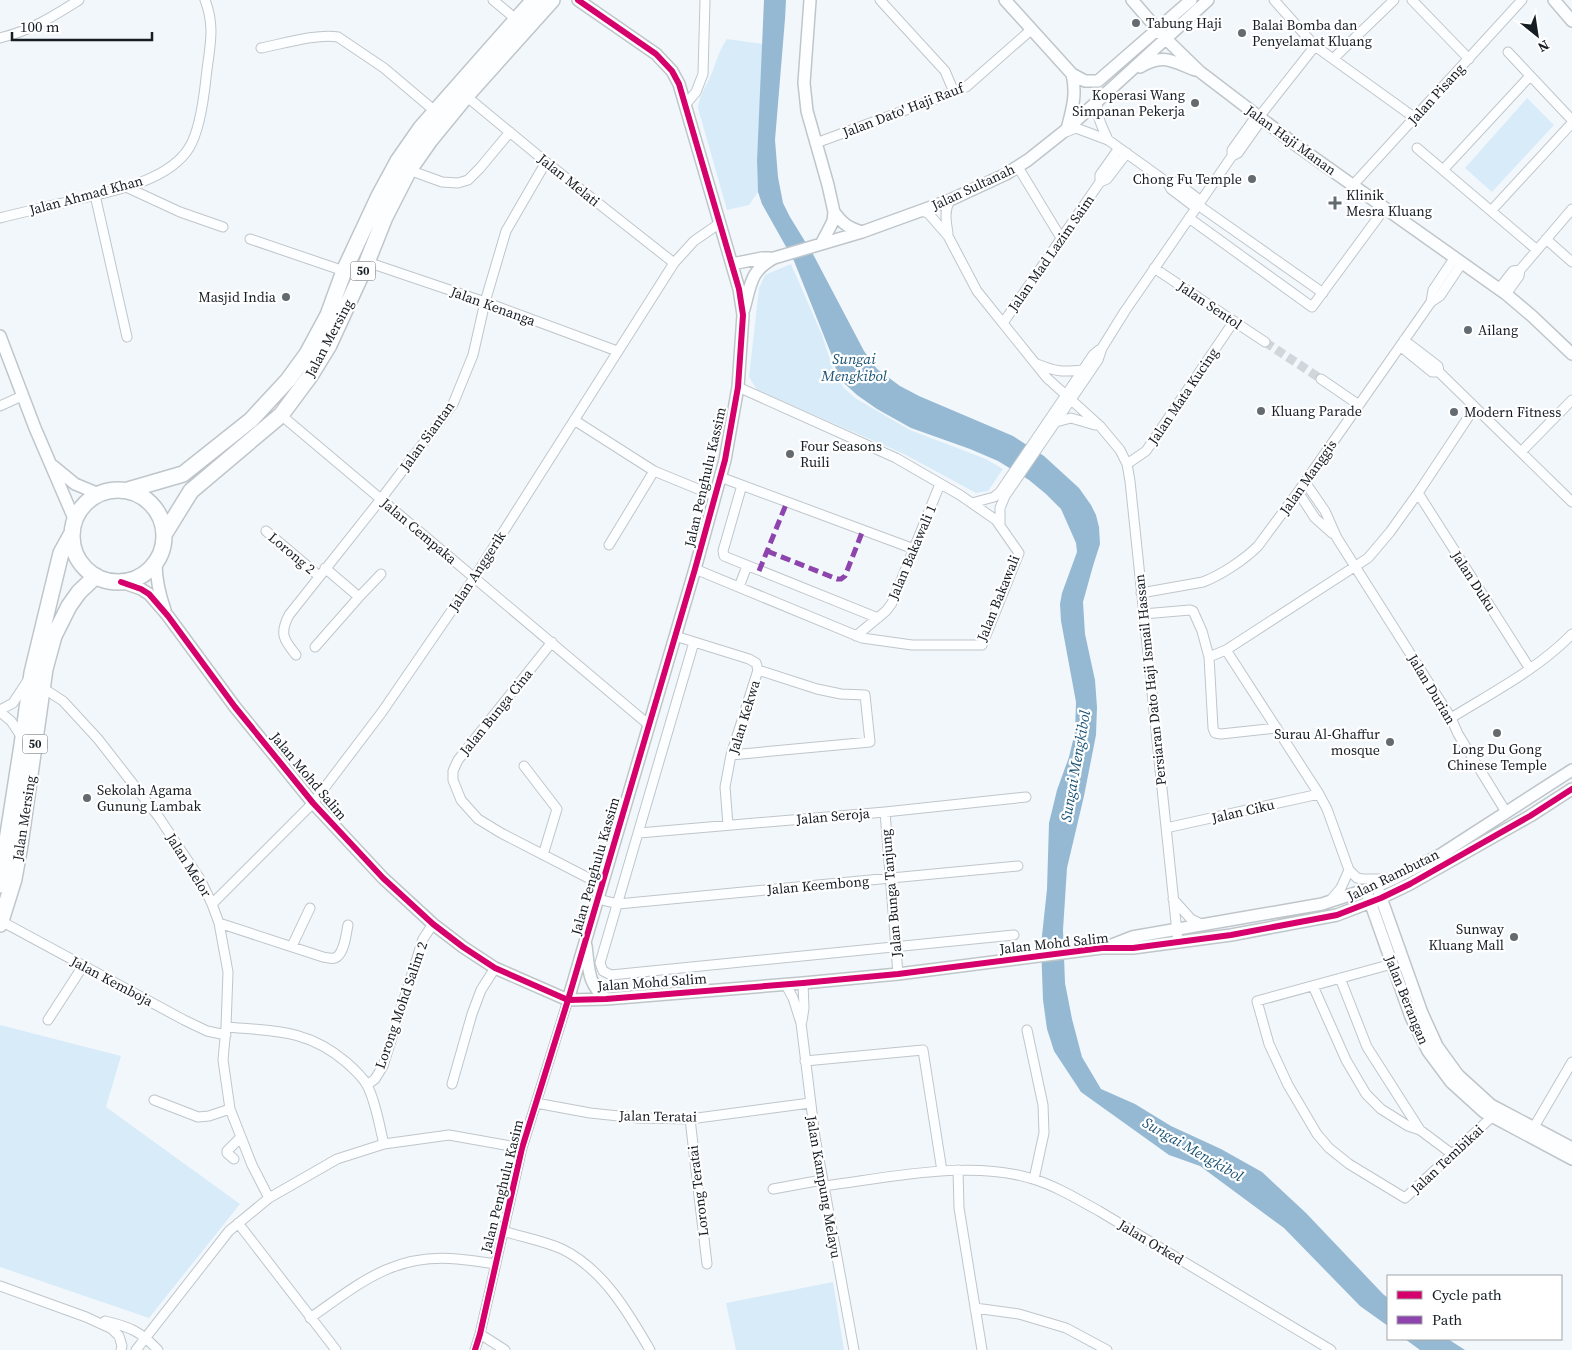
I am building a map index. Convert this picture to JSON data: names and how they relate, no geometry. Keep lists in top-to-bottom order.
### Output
{
  "streets": {
    "highway": ["50", "Jalan Mersing"],
    "street": [
      "Jalan Pisang",
      "Jalan Dato' Haji Rauf",
      "Jalan Haji Manan",
      "Jalan Melati",
      "Jalan Sultanah",
      "Jalan Ahmad Khan",
      "Jalan Mad Lazim Saim",
      "Jalan Sentol",
      "Jalan Kenanga",
      "Jalan Mata Kucing",
      "Jalan Siantan",
      "Jalan Penghulu Kassim",
      "Jalan Manggis",
      "Jalan Cempaka",
      "Jalan Bakawali 1",
      "Lorong 2",
      "Jalan Anggerik",
      "Jalan Duku",
      "Jalan Bakawali",
      "Persiaran Dato Haji Ismail Hassan",
      "Jalan Durian",
      "Jalan Bunga Cina",
      "Jalan Kekwa",
      "Jalan Mohd Salim",
      "Jalan Ciku",
      "Jalan Seroja",
      "Jalan Melor",
      "Jalan Rambutan",
      "Jalan Keembong",
      "Jalan Bunga Tanjung",
      "Jalan Kemboja",
      "Jalan Berangan",
      "Lorong Mohd Salim 2",
      "Jalan Teratai",
      "Jalan Tembikai",
      "Jalan Penghulu Kasim",
      "Jalan Kampung Melayu",
      "Lorong Teratai",
      "Jalan Orked"
    ]
  },
  "crossings": [
    ["Jalan Pisang", "Jalan Haji Manan"],
    ["Jalan Haji Manan", "Jalan Sultanah"],
    ["Jalan Haji Manan", "Jalan Manggis"],
    ["Jalan Melati", "Jalan Mersing"],
    ["Jalan Melati", "Jalan Siantan"],
    ["Jalan Melati", "Jalan Anggerik"],
    ["Jalan Sultanah", "Jalan Penghulu Kassim"],
    ["Jalan Mad Lazim Saim", "Persiaran Dato Haji Ismail Hassan"],
    ["50", "Jalan Mersing"],
    ["50", "Jalan Mohd Salim"],
    ["Jalan Sentol", "Jalan Mata Kucing"],
    ["Jalan Kenanga", "Jalan Mersing"],
    ["Jalan Kenanga", "Jalan Siantan"],
    ["Jalan Kenanga", "Jalan Anggerik"],
    ["Jalan Mersing", "Jalan Cempaka"],
    ["Jalan Mersing", "Jalan Mohd Salim"],
    ["Jalan Mersing", "Jalan Melor"],
    ["Jalan Mersing", "Jalan Kemboja"],
    ["Jalan Mata Kucing", "Persiaran Dato Haji Ismail Hassan"],
    ["Jalan Siantan", "Jalan Cempaka"],
    ["Jalan Siantan", "Lorong 2"],
    ["Jalan Penghulu Kassim", "Jalan Cempaka"],
    ["Jalan Penghulu Kassim", "Jalan Anggerik"],
    ["Jalan Penghulu Kassim", "Jalan Bakawali"],
    ["Jalan Penghulu Kassim", "Jalan Bunga Cina"],
    ["Jalan Penghulu Kassim", "Jalan Kekwa"],
    ["Jalan Penghulu Kassim", "Jalan Mohd Salim"],
    ["Jalan Penghulu Kassim", "Jalan Keembong"],
    ["Jalan Penghulu Kassim", "Jalan Penghulu Kasim"],
    ["Jalan Manggis", "Persiaran Dato Haji Ismail Hassan"],
    ["Jalan Manggis", "Jalan Durian"],
    ["Jalan Cempaka", "Jalan Anggerik"],
    ["Jalan Cempaka", "Jalan Bunga Cina"],
    ["Jalan Bakawali 1", "Jalan Bakawali"],
    ["Jalan Anggerik", "Jalan Mohd Salim"],
    ["Jalan Anggerik", "Jalan Melor"],
    ["Persiaran Dato Haji Ismail Hassan", "Jalan Mohd Salim"],
    ["Persiaran Dato Haji Ismail Hassan", "Jalan Ciku"],
    ["Persiaran Dato Haji Ismail Hassan", "Jalan Rambutan"],
    ["Jalan Durian", "Jalan Rambutan"],
    ["Jalan Kekwa", "Jalan Seroja"],
    ["Jalan Mohd Salim", "Jalan Rambutan"],
    ["Jalan Mohd Salim", "Jalan Keembong"],
    ["Jalan Mohd Salim", "Jalan Bunga Tanjung"],
    ["Jalan Mohd Salim", "Lorong Mohd Salim 2"],
    ["Jalan Mohd Salim", "Jalan Penghulu Kasim"],
    ["Jalan Mohd Salim", "Jalan Kampung Melayu"],
    ["Jalan Seroja", "Jalan Bunga Tanjung"],
    ["Jalan Melor", "Jalan Kemboja"],
    ["Jalan Rambutan", "Jalan Berangan"],
    ["Jalan Keembong", "Jalan Bunga Tanjung"],
    ["Jalan Kemboja", "Lorong Mohd Salim 2"],
    ["Jalan Berangan", "Jalan Tembikai"],
    ["Jalan Teratai", "Jalan Penghulu Kasim"],
    ["Jalan Teratai", "Jalan Kampung Melayu"],
    ["Jalan Teratai", "Lorong Teratai"],
    ["Jalan Kampung Melayu", "Jalan Orked"]
  ],
  "water": ["Sungai Mengkibol"],
  "places": {
    "other": [
      "Tabung Haji",
      "Balai Bomba dan Penyelamat Kluang",
      "Koperasi Wang Simpanan Pekerja",
      "Chong Fu Temple",
      "Masjid India",
      "Ailang",
      "Kluang Parade",
      "Modern Fitness",
      "Four Seasons Ruili",
      "Long Du Gong Chinese Temple",
      "Surau Al-Ghaffur mosque",
      "Sekolah Agama Gunung Lambak",
      "Sunway Kluang Mall"
    ],
    "health": ["Klinik Mesra Kluang"]
  },
  "legend": ["Cycle path", "Path"],
  "scale_bar": "100 m",
  "north": "bottom right"
}
